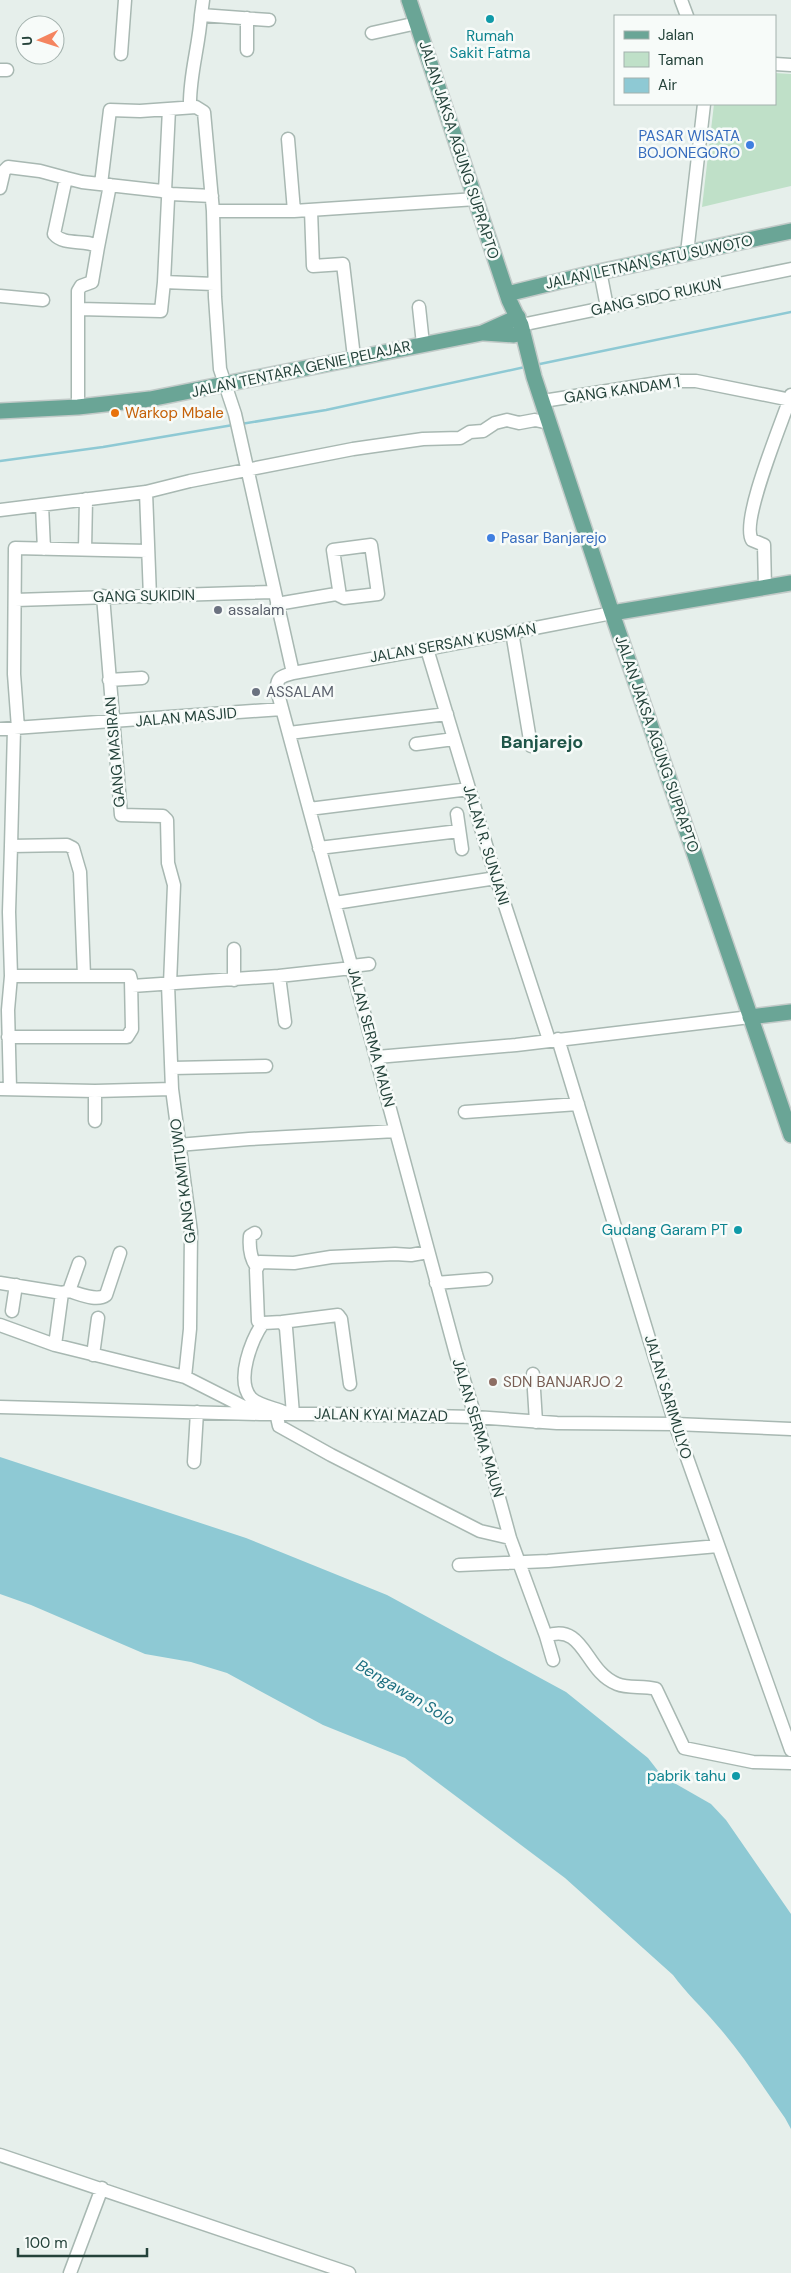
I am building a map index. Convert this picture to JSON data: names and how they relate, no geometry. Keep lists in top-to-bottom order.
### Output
{
  "streets": {
    "main road": ["JALAN JAKSA AGUNG SUPRAPTO", "JALAN LETNAN SATU SUWOTO", "JALAN TENTARA GENIE PELAJAR"],
    "street": [
      "GANG SIDO RUKUN",
      "GANG KANDAM 1",
      "GANG SUKIDIN",
      "JALAN SERSAN KUSMAN",
      "JALAN MASJID",
      "GANG MASIRAN",
      "JALAN R. SUNJANI",
      "JALAN SERMA MAUN",
      "GANG KAMITUWO",
      "JALAN SARIMULYO",
      "JALAN KYAI MAZAD"
    ]
  },
  "crossings": [
    ["JALAN JAKSA AGUNG SUPRAPTO", "JALAN LETNAN SATU SUWOTO"],
    ["JALAN JAKSA AGUNG SUPRAPTO", "GANG SIDO RUKUN"],
    ["JALAN JAKSA AGUNG SUPRAPTO", "JALAN TENTARA GENIE PELAJAR"],
    ["JALAN JAKSA AGUNG SUPRAPTO", "GANG KANDAM 1"],
    ["JALAN JAKSA AGUNG SUPRAPTO", "JALAN SERSAN KUSMAN"],
    ["GANG SIDO RUKUN", "JALAN TENTARA GENIE PELAJAR"],
    ["GANG SUKIDIN", "GANG MASIRAN"],
    ["JALAN SERSAN KUSMAN", "JALAN R. SUNJANI"],
    ["JALAN SERSAN KUSMAN", "JALAN SERMA MAUN"],
    ["JALAN MASJID", "GANG MASIRAN"],
    ["JALAN MASJID", "JALAN SERMA MAUN"],
    ["GANG MASIRAN", "GANG KAMITUWO"],
    ["JALAN R. SUNJANI", "JALAN SARIMULYO"],
    ["JALAN SERMA MAUN", "JALAN KYAI MAZAD"],
    ["JALAN SARIMULYO", "JALAN KYAI MAZAD"]
  ],
  "districts": ["Banjarejo"],
  "water": ["Bengawan Solo"],
  "places": [
    "Rumah Sakit Fatma",
    "PASAR WISATA BOJONEGORO",
    "Warkop Mbale",
    "Pasar Banjarejo",
    "assalam",
    "ASSALAM",
    "Gudang Garam PT",
    "SDN BANJARJO 2",
    "pabrik tahu"
  ],
  "legend": ["Jalan", "Taman", "Air"],
  "scale_bar": "100 m",
  "north": "left"
}
